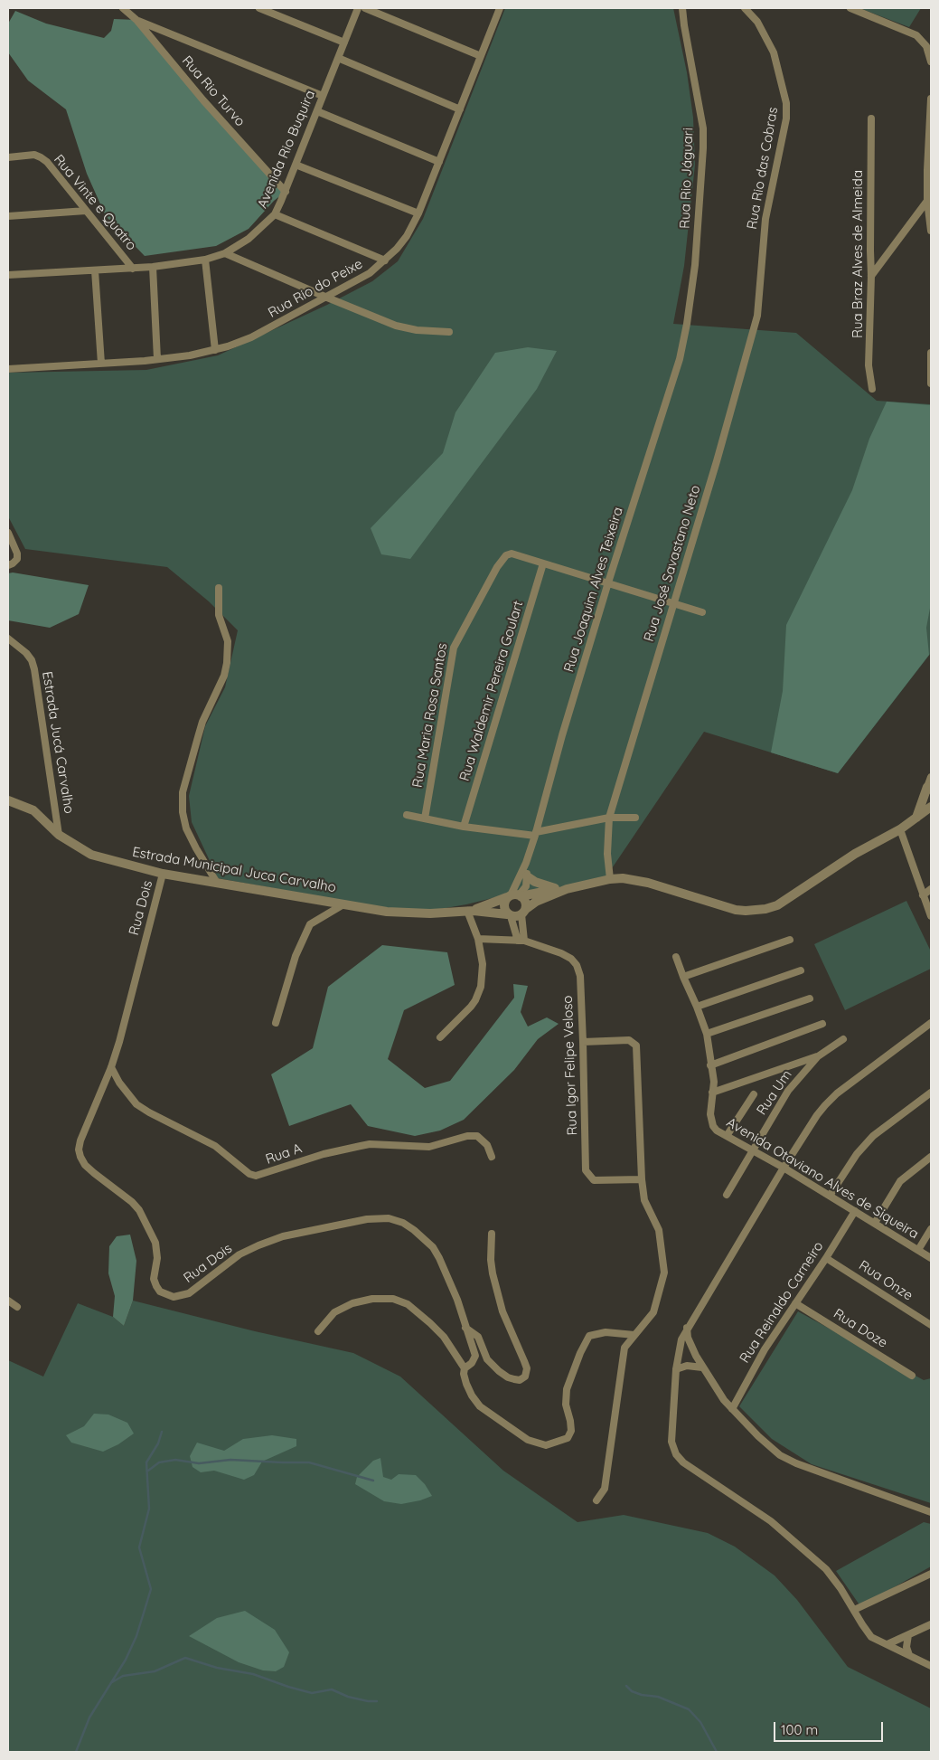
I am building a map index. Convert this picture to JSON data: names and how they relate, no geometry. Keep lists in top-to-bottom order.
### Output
{
  "streets": {
    "street": [
      "Rua Rio Turvo",
      "Avenida Rio Buquira",
      "Rua Rio das Cobras",
      "Rua Rio Jáguari",
      "Rua Vinte e Quatro",
      "Rua Braz Alves de Almeida",
      "Rua Rio do Peixe",
      "Rua José Savastano Neto",
      "Rua Joaquim Alves Teixeira",
      "Rua Waldemir Pereira Goulart",
      "Rua Maria Rosa Santos",
      "Estrada Jucá Carvalho",
      "Estrada Municipal Juca Carvalho",
      "Rua Dois",
      "Rua Igor Felipe Veloso",
      "Rua Um",
      "Rua A",
      "Avenida Otaviano Alves de Siqueira",
      "Rua Onze",
      "Rua Reinaldo Carneiro",
      "Rua Doze"
    ]
  },
  "crossings": [
    ["Rua Rio Turvo", "Avenida Rio Buquira"],
    ["Avenida Rio Buquira", "Rua Vinte e Quatro"],
    ["Rua Rio das Cobras", "Rua José Savastano Neto"],
    ["Rua Rio Jáguari", "Rua Joaquim Alves Teixeira"],
    ["Rua Waldemir Pereira Goulart", "Rua Maria Rosa Santos"],
    ["Estrada Jucá Carvalho", "Estrada Municipal Juca Carvalho"],
    ["Estrada Municipal Juca Carvalho", "Rua Dois"],
    ["Rua Dois", "Rua A"],
    ["Rua Um", "Avenida Otaviano Alves de Siqueira"],
    ["Avenida Otaviano Alves de Siqueira", "Rua Reinaldo Carneiro"],
    ["Rua Onze", "Rua Reinaldo Carneiro"],
    ["Rua Reinaldo Carneiro", "Rua Doze"]
  ],
  "scale_bar": "100 m"
}
